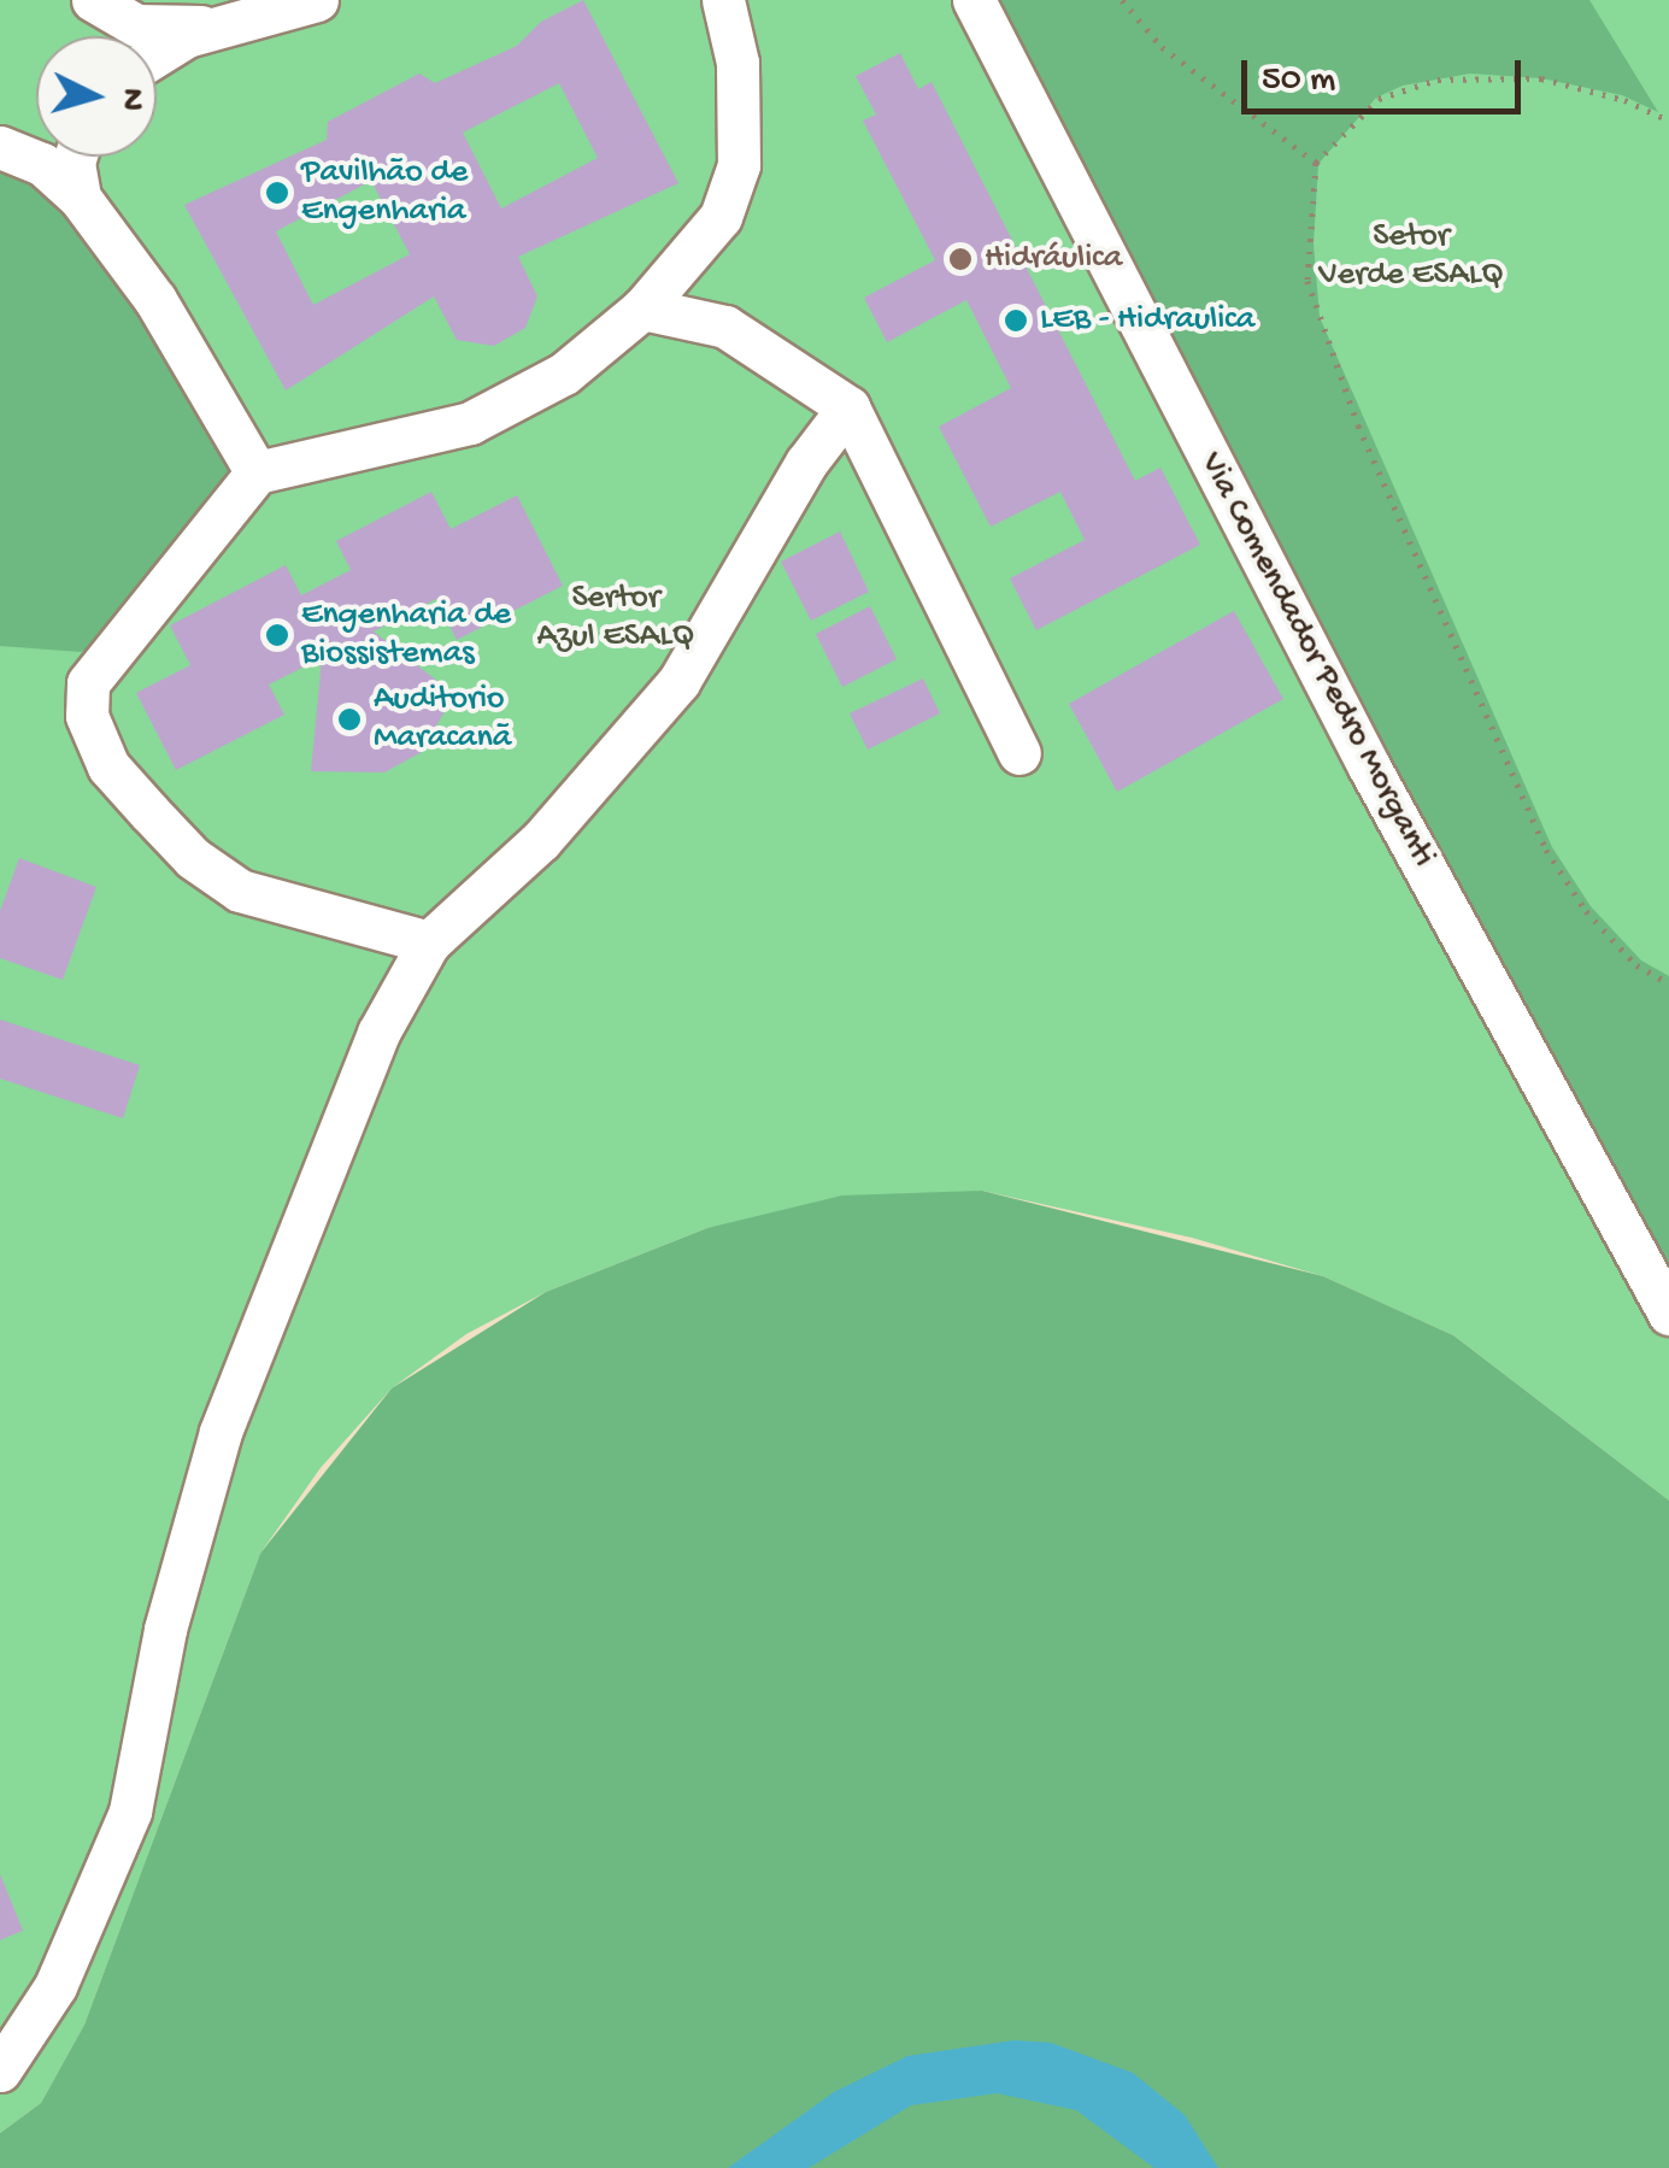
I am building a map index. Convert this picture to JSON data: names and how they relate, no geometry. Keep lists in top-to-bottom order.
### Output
{
  "streets": {
    "street": ["Via Comendador Pedro Morganti"]
  },
  "parks": ["Setor Verde ESALQ", "Sertor Azul ESALQ"],
  "places": [
    "Pavilhão de Engenharia",
    "Hidráulica",
    "LEB - Hidraulica",
    "Engenharia de Biossistemas",
    "Auditorio Maracanã"
  ],
  "scale_bar": "50 m",
  "north": "right"
}
